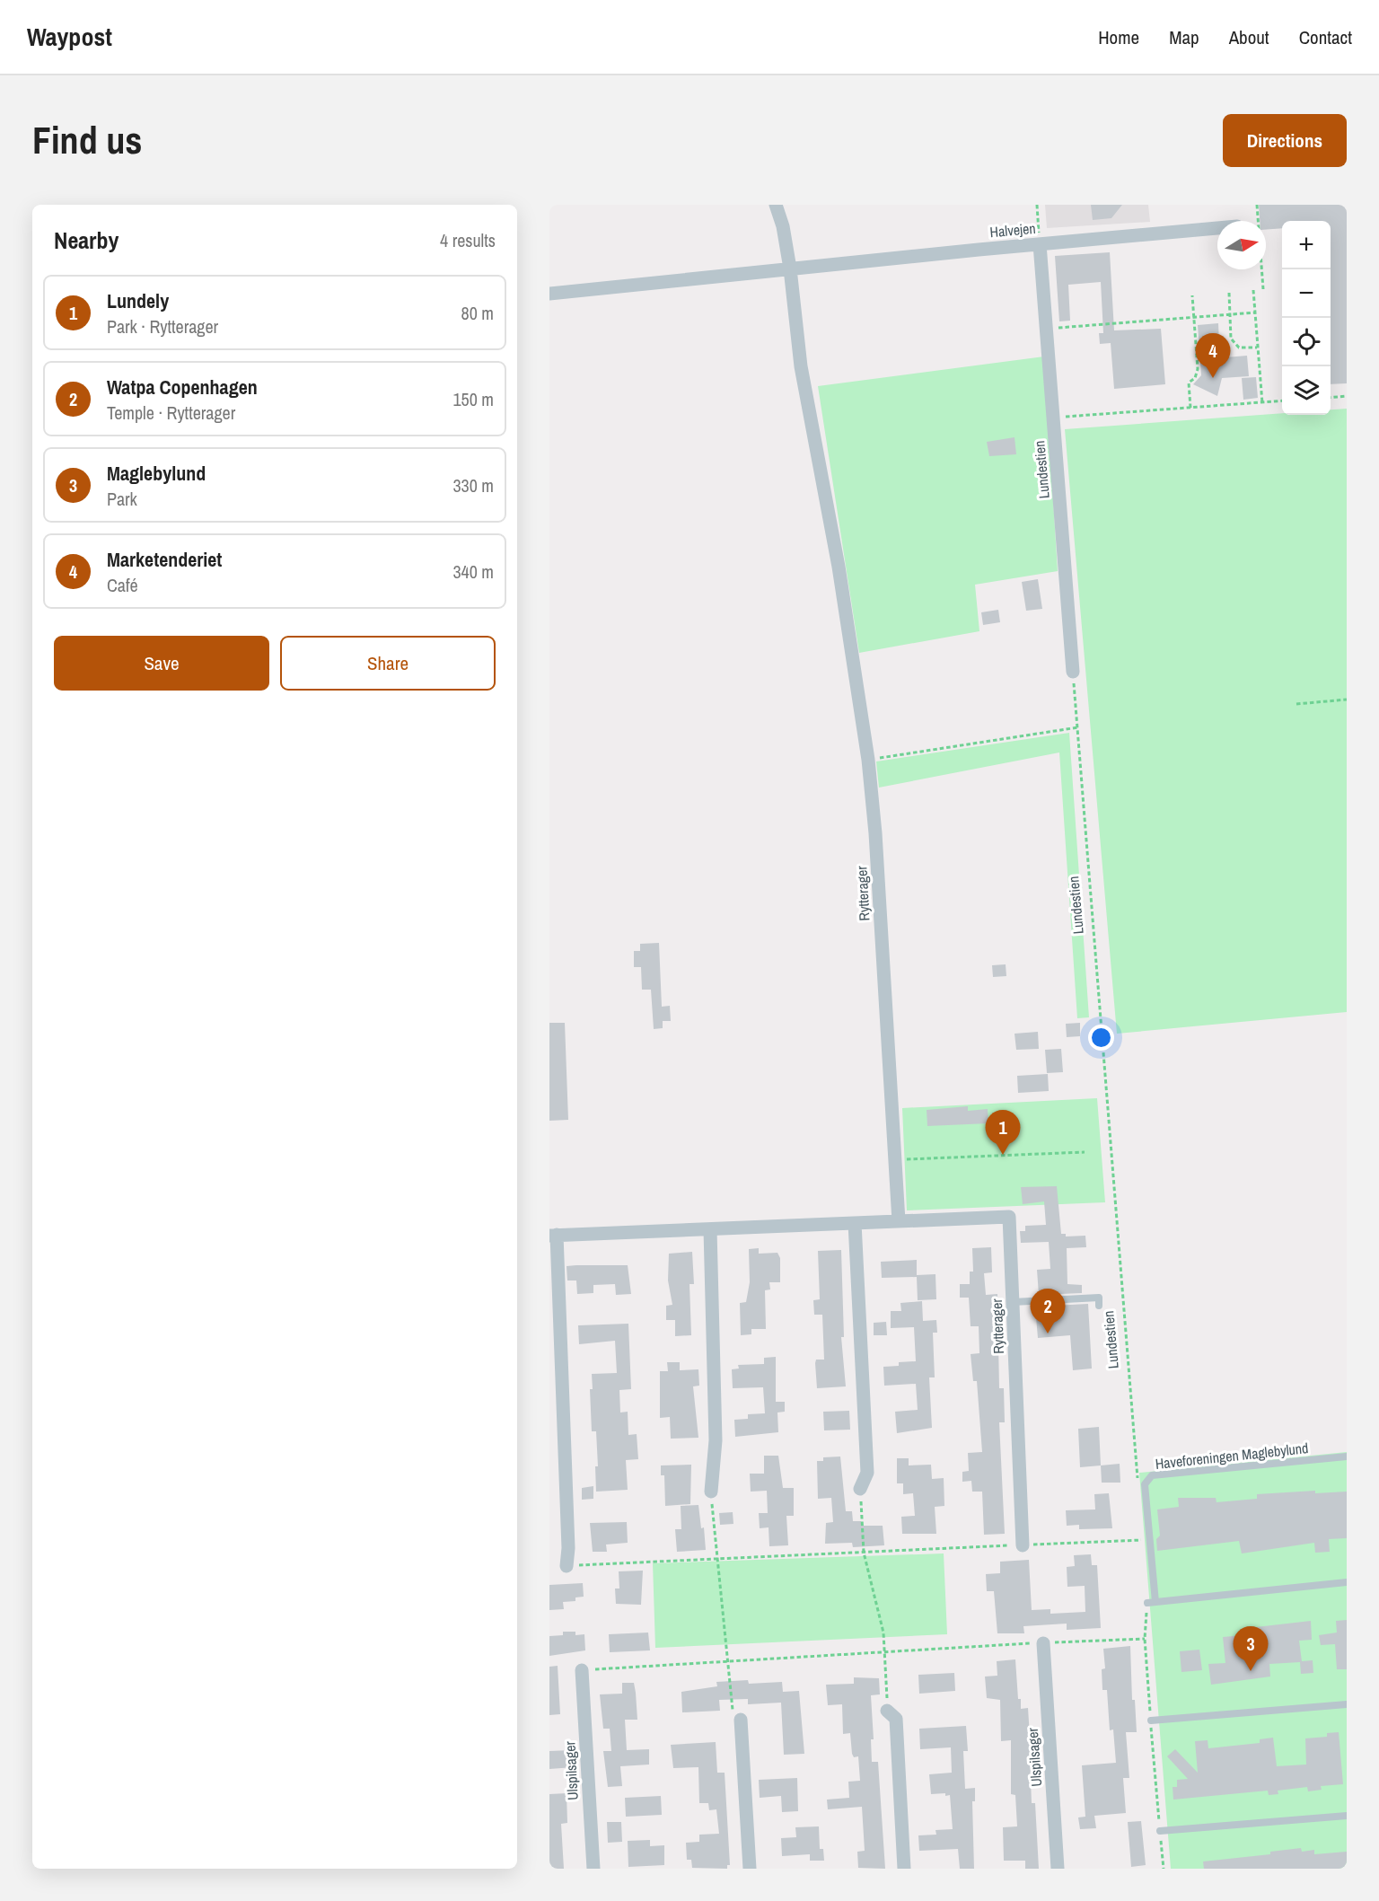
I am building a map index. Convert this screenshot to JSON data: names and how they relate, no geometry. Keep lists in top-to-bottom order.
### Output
{
  "streets": {
    "street": [
      "Halvejen",
      "Lundestien",
      "Rytterager",
      "Ulspilsager"
    ],
    "lane": ["Haveforeningen Maglebylund"]
  },
  "crossings": [
    ["Halvejen", "Lundestien"],
    ["Halvejen", "Rytterager"]
  ],
  "north": "right",
  "page": {
    "header": "Waypost",
    "nav": [
      "Home",
      "Map",
      "About",
      "Contact"
    ],
    "buttons": [
      "Directions",
      ["Save", "Share"]
    ],
    "title": "Find us",
    "heading": ["Nearby", "4 results"],
    "map_buttons": ["+", "−"],
    "list": [
      {
        "mark": "1",
        "name": "Lundely",
        "note": "Park · Rytterager",
        "value": "80 m"
      },
      {
        "mark": "2",
        "name": "Watpa Copenhagen",
        "note": "Temple · Rytterager",
        "value": "150 m"
      },
      {
        "mark": "3",
        "name": "Maglebylund",
        "note": "Park",
        "value": "330 m"
      },
      {
        "mark": "4",
        "name": "Marketenderiet",
        "note": "Café",
        "value": "340 m"
      }
    ],
    "pins": [
      "4",
      "1",
      "2",
      "3"
    ]
  }
}
